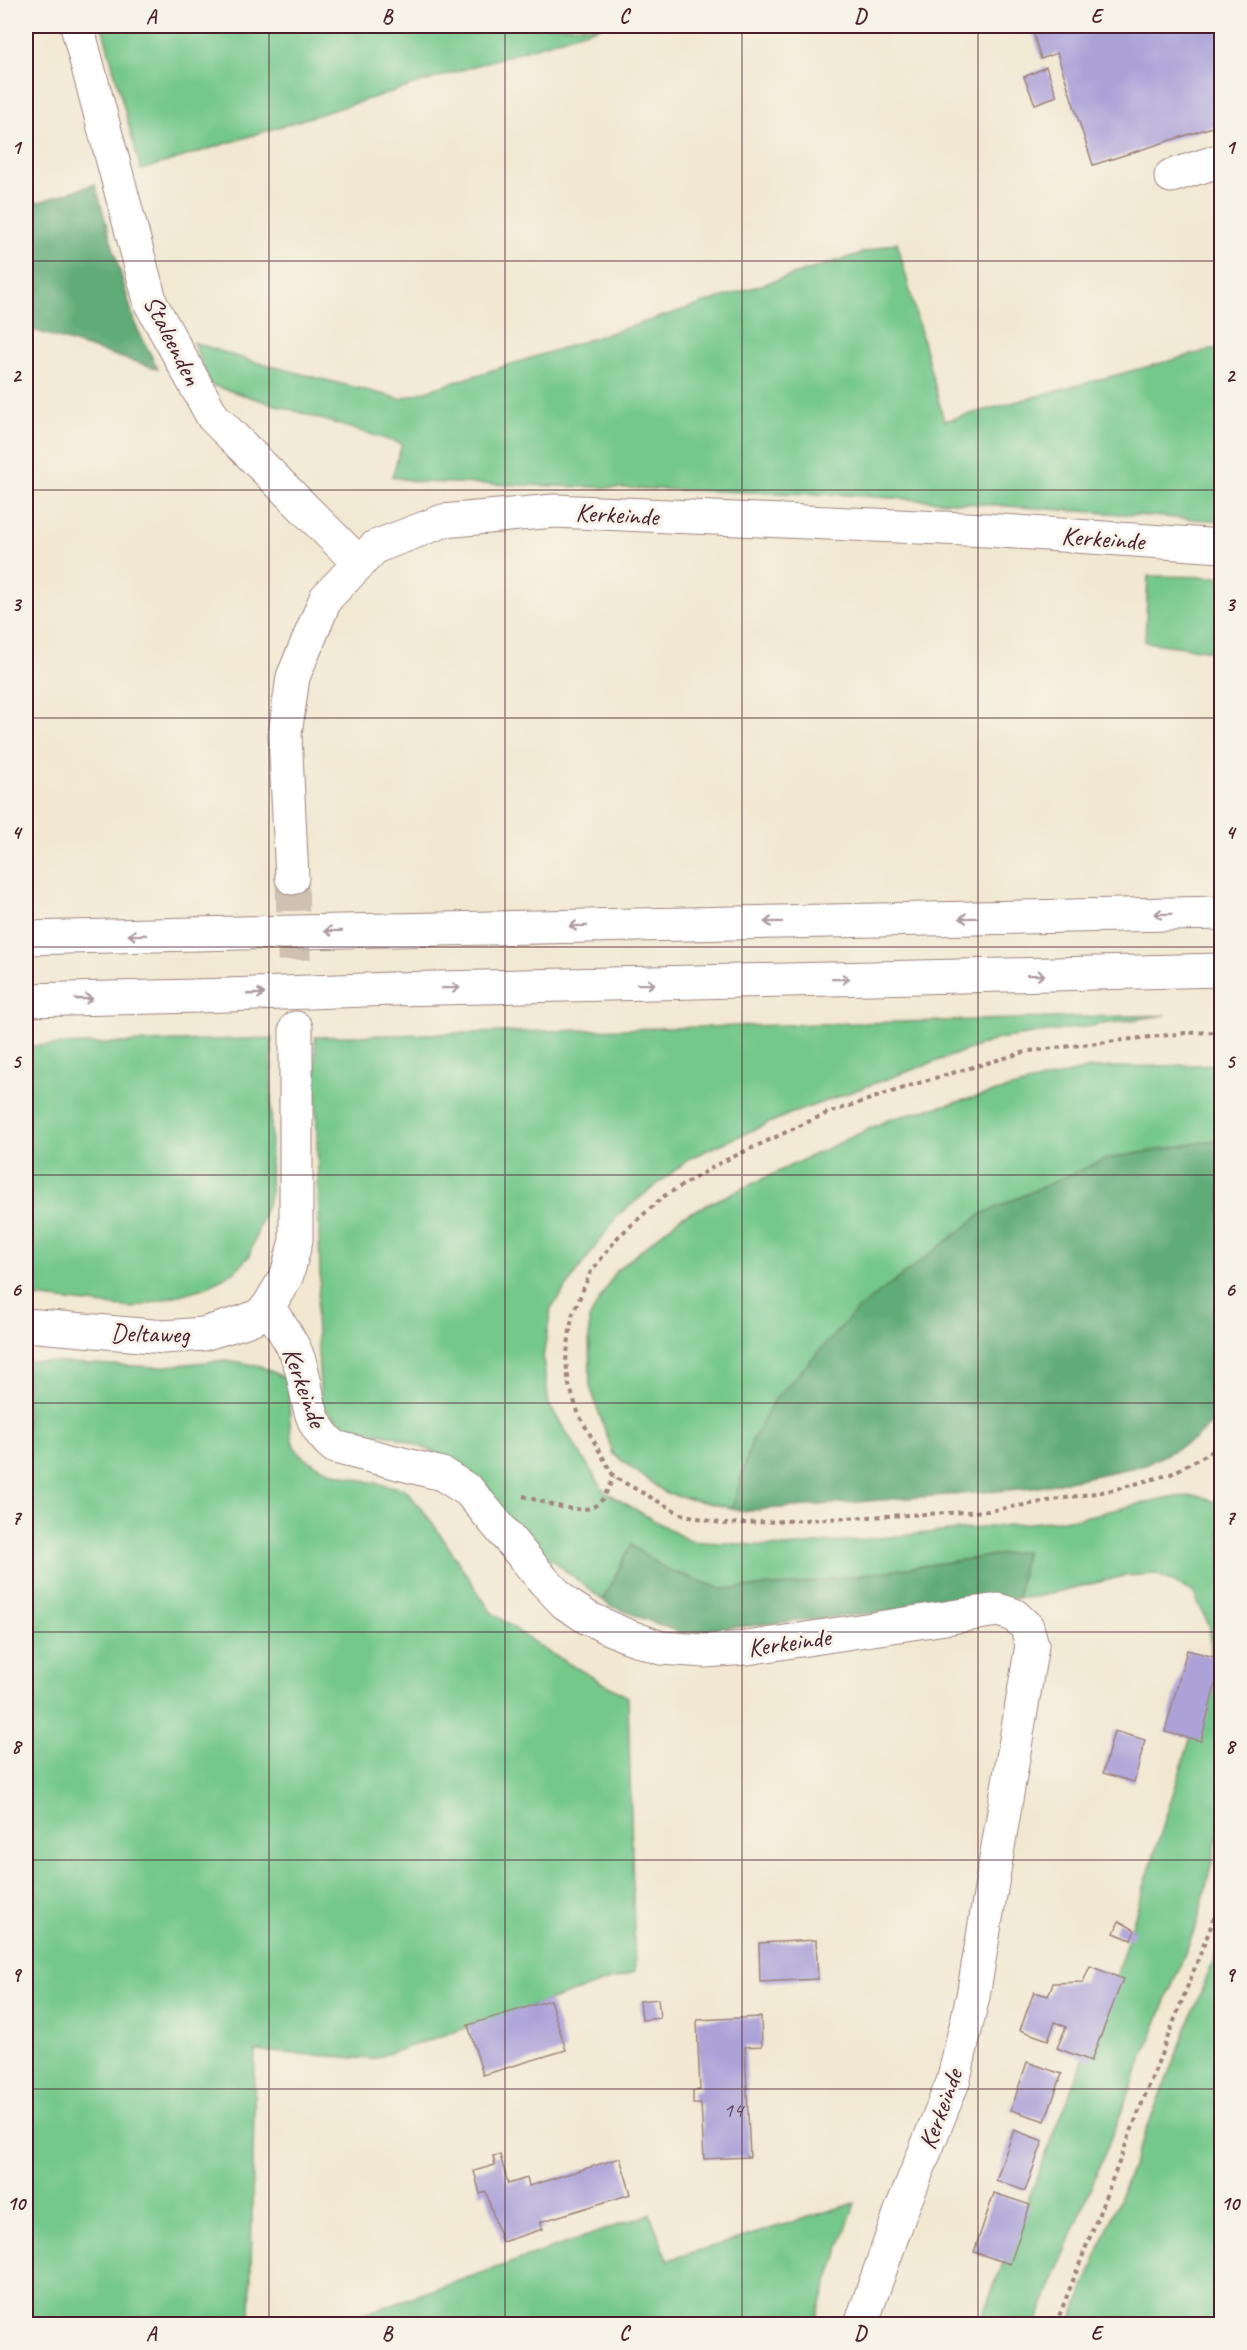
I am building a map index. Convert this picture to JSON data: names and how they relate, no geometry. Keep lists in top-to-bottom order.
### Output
{
  "streets": {
    "main road": ["Staleenden", "Kerkeinde", "Deltaweg"]
  },
  "crossings": [
    ["Staleenden", "Kerkeinde"],
    ["Kerkeinde", "Deltaweg"]
  ],
  "house_numbers": ["14"],
  "grid": {
    "columns": [
      "A",
      "B",
      "C",
      "D",
      "E"
    ],
    "rows": [
      "1",
      "2",
      "3",
      "4",
      "5",
      "6",
      "7",
      "8",
      "9",
      "10"
    ]
  }
}
